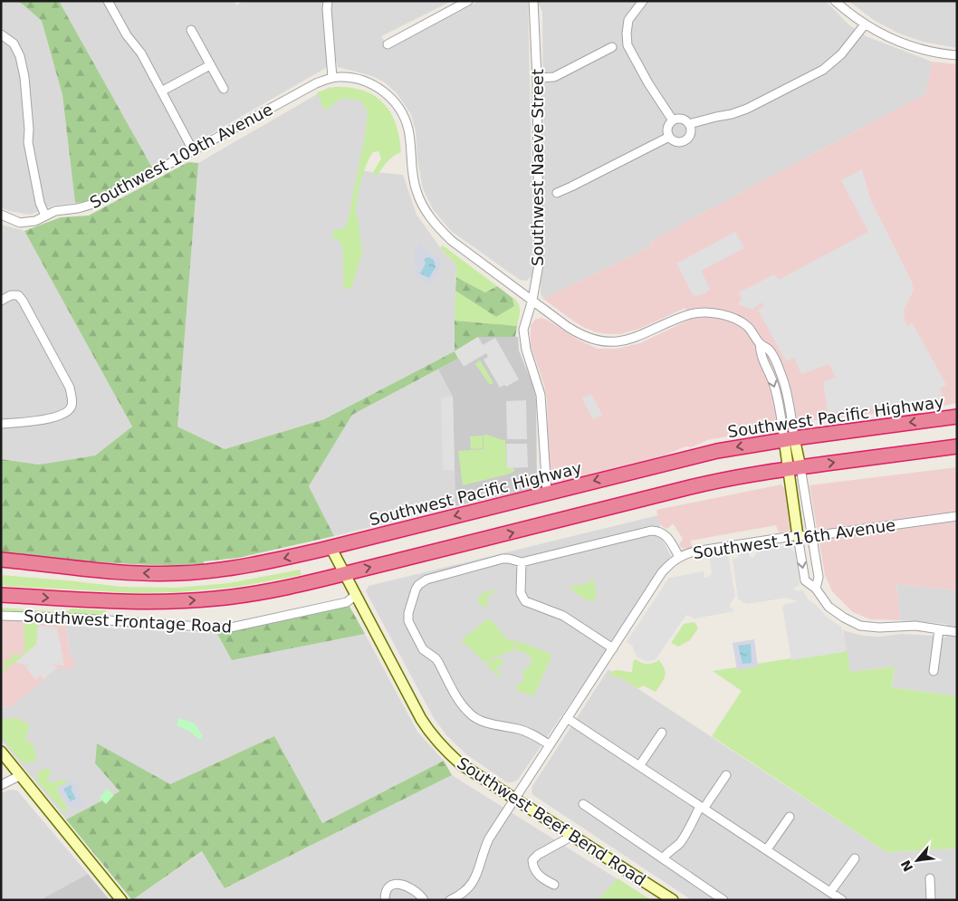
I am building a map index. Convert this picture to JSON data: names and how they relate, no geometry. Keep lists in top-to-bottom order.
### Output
{
  "streets": {
    "highway": ["Southwest Pacific Highway"],
    "main road": ["Southwest Beef Bend Road"],
    "street": [
      "Southwest 109th Avenue",
      "Southwest Naeve Street",
      "Southwest 116th Avenue",
      "Southwest Frontage Road"
    ]
  },
  "crossings": [
    ["Southwest Naeve Street", "Southwest Pacific Highway"],
    ["Southwest Pacific Highway", "Southwest Beef Bend Road"],
    ["Southwest 116th Avenue", "Southwest Beef Bend Road"],
    ["Southwest Frontage Road", "Southwest Beef Bend Road"]
  ],
  "north": "bottom left"
}
